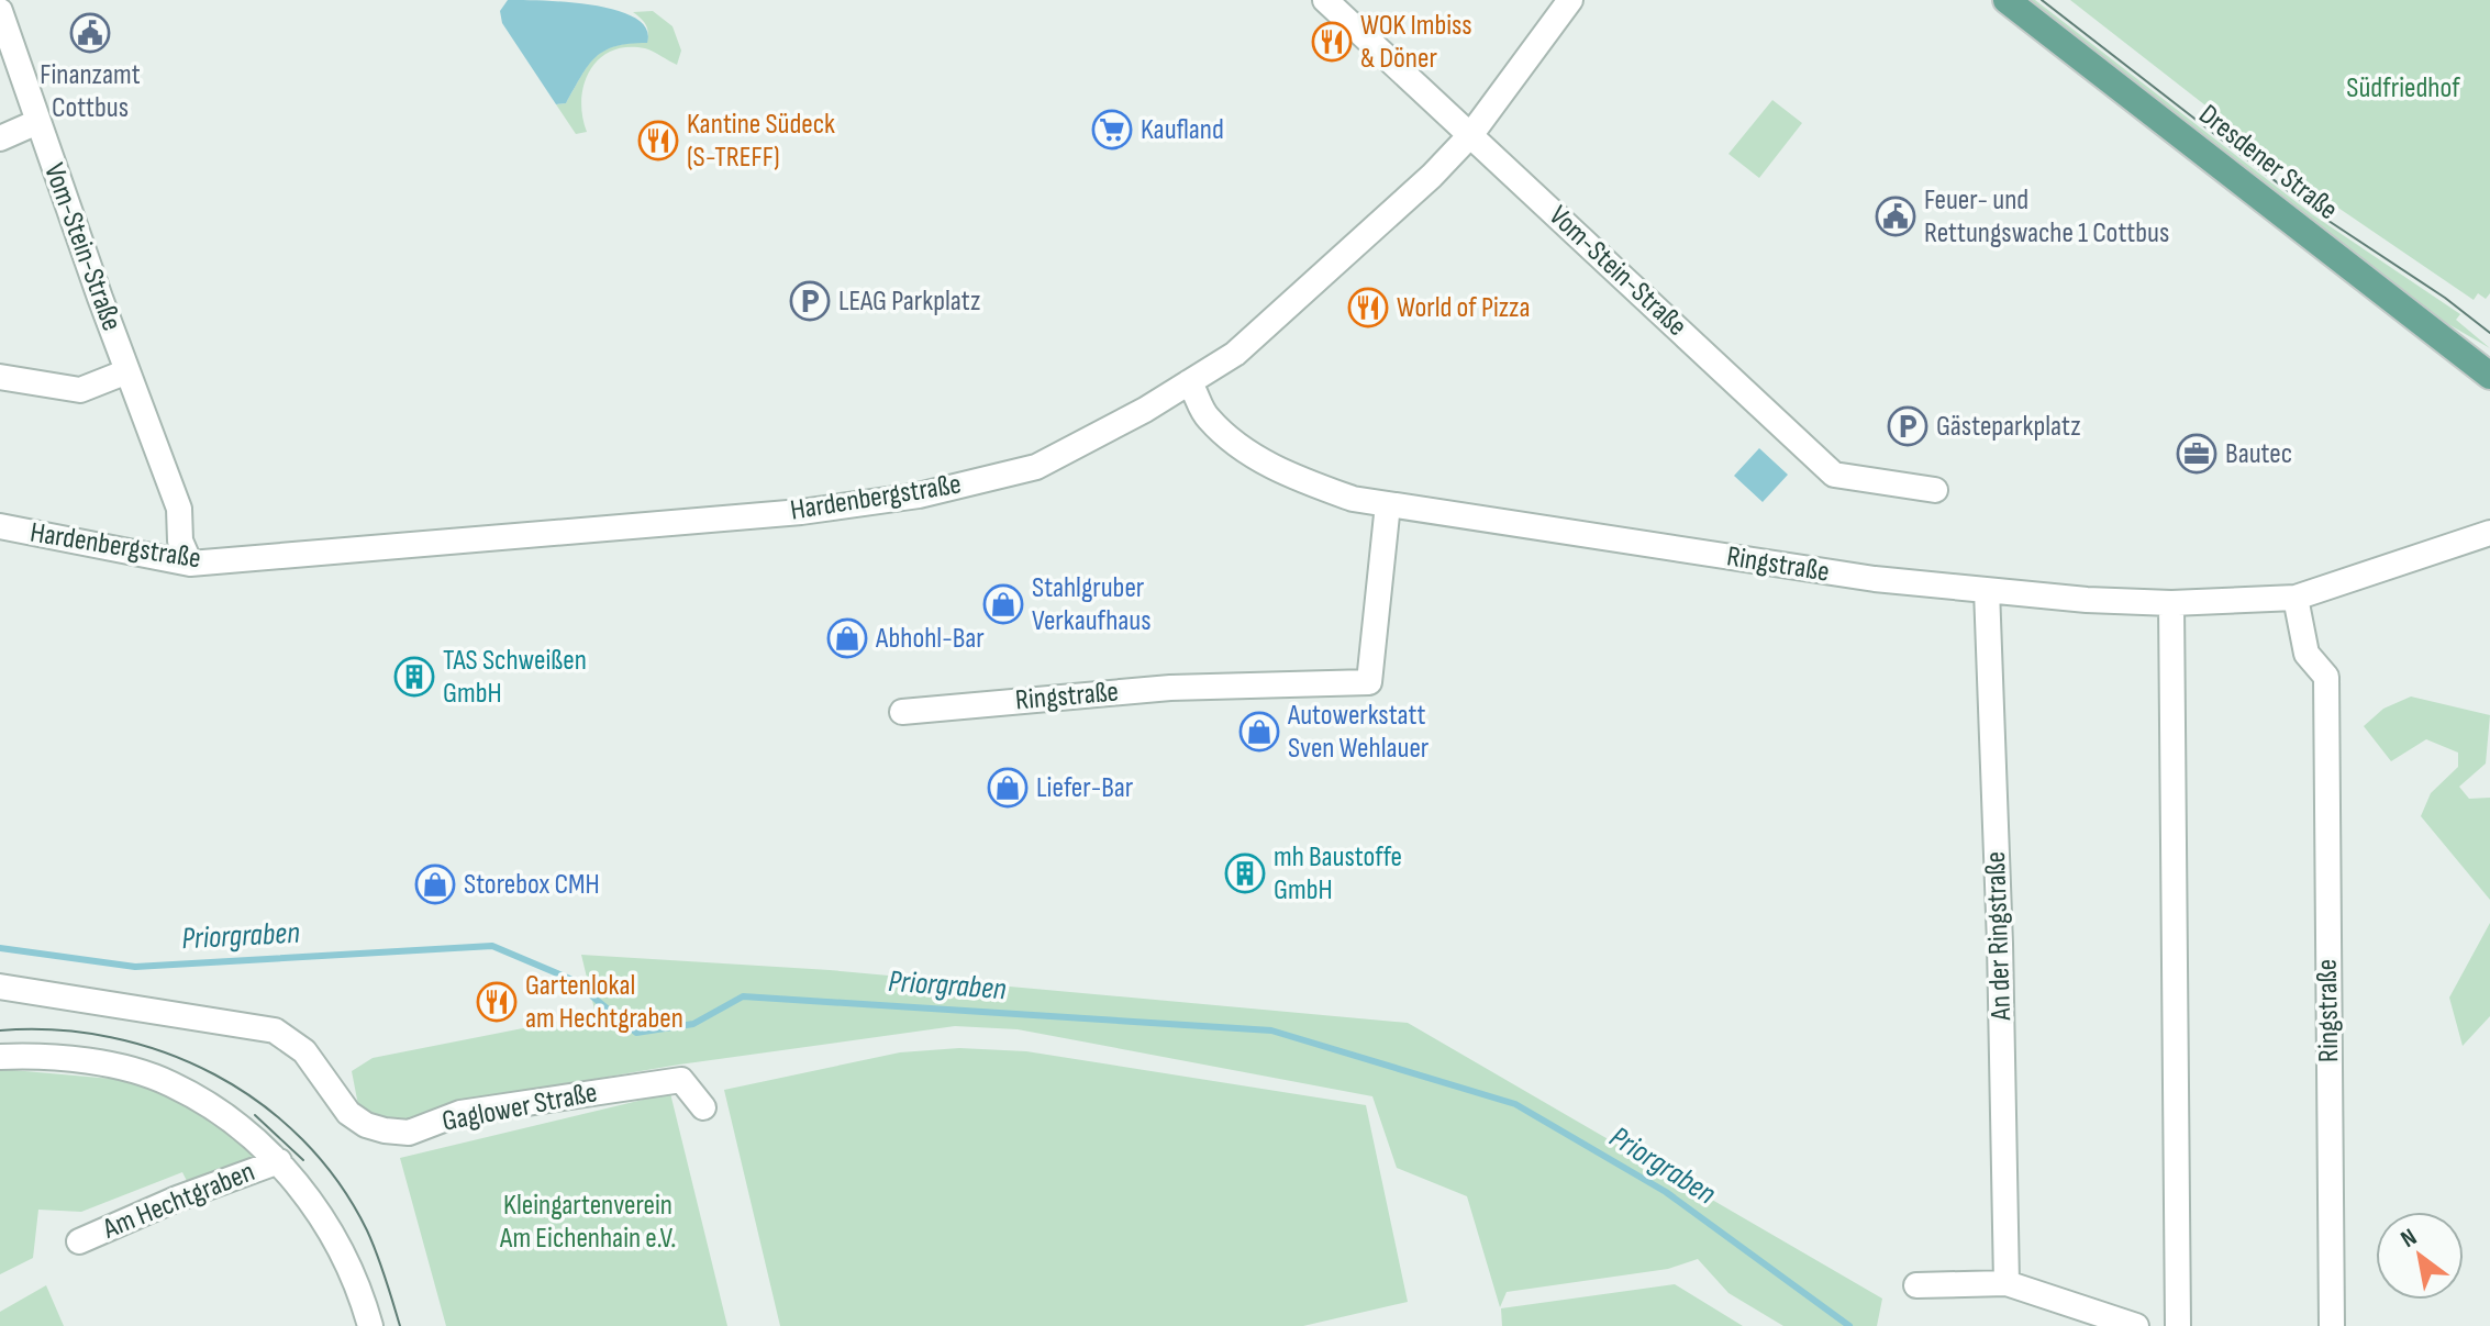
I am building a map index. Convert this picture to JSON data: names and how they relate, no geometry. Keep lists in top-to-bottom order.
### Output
{
  "streets": {
    "main road": ["Dresdener Straße"],
    "street": [
      "Vom-Stein-Straße",
      "Hardenbergstraße",
      "Ringstraße",
      "An der Ringstraße",
      "Gaglower Straße",
      "Am Hechtgraben"
    ]
  },
  "crossings": [
    ["Vom-Stein-Straße", "Hardenbergstraße"],
    ["Hardenbergstraße", "Ringstraße"],
    ["Ringstraße", "An der Ringstraße"]
  ],
  "water": ["Priorgraben"],
  "parks": ["Südfriedhof", "Kleingartenverein Am Eichenhain e.V."],
  "places": {
    "public building": ["Finanzamt Cottbus", "Feuer- und Rettungswache 1 Cottbus"],
    "restaurant": [
      "WOK Imbiss & Döner",
      "Kantine Südeck (S-TREFF)",
      "World of Pizza",
      "Gartenlokal am Hechtgraben"
    ],
    "supermarket": ["Kaufland"],
    "parking": ["LEAG Parkplatz", "Gästeparkplatz"],
    "office": ["Bautec"],
    "shop": [
      "Stahlgruber Verkaufhaus",
      "Abhohl-Bar",
      "Autowerkstatt Sven Wehlauer",
      "Liefer-Bar",
      "Storebox CMH"
    ],
    "building": ["TAS Schweißen GmbH", "mh Baustoffe GmbH"]
  },
  "north": "top left"
}
